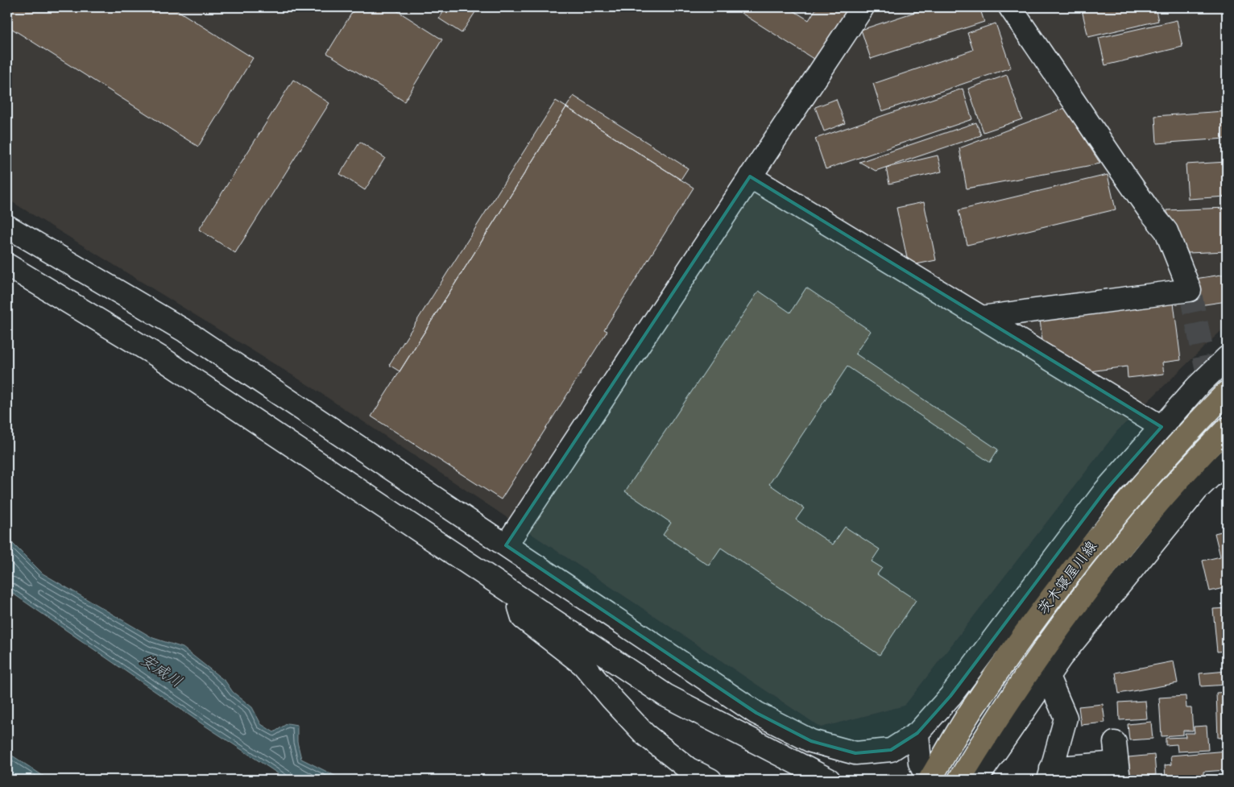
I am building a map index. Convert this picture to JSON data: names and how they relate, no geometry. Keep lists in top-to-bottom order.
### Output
{
  "streets": {
    "main road": ["茨木寝屋川線"]
  },
  "water": ["安威川"]
}
